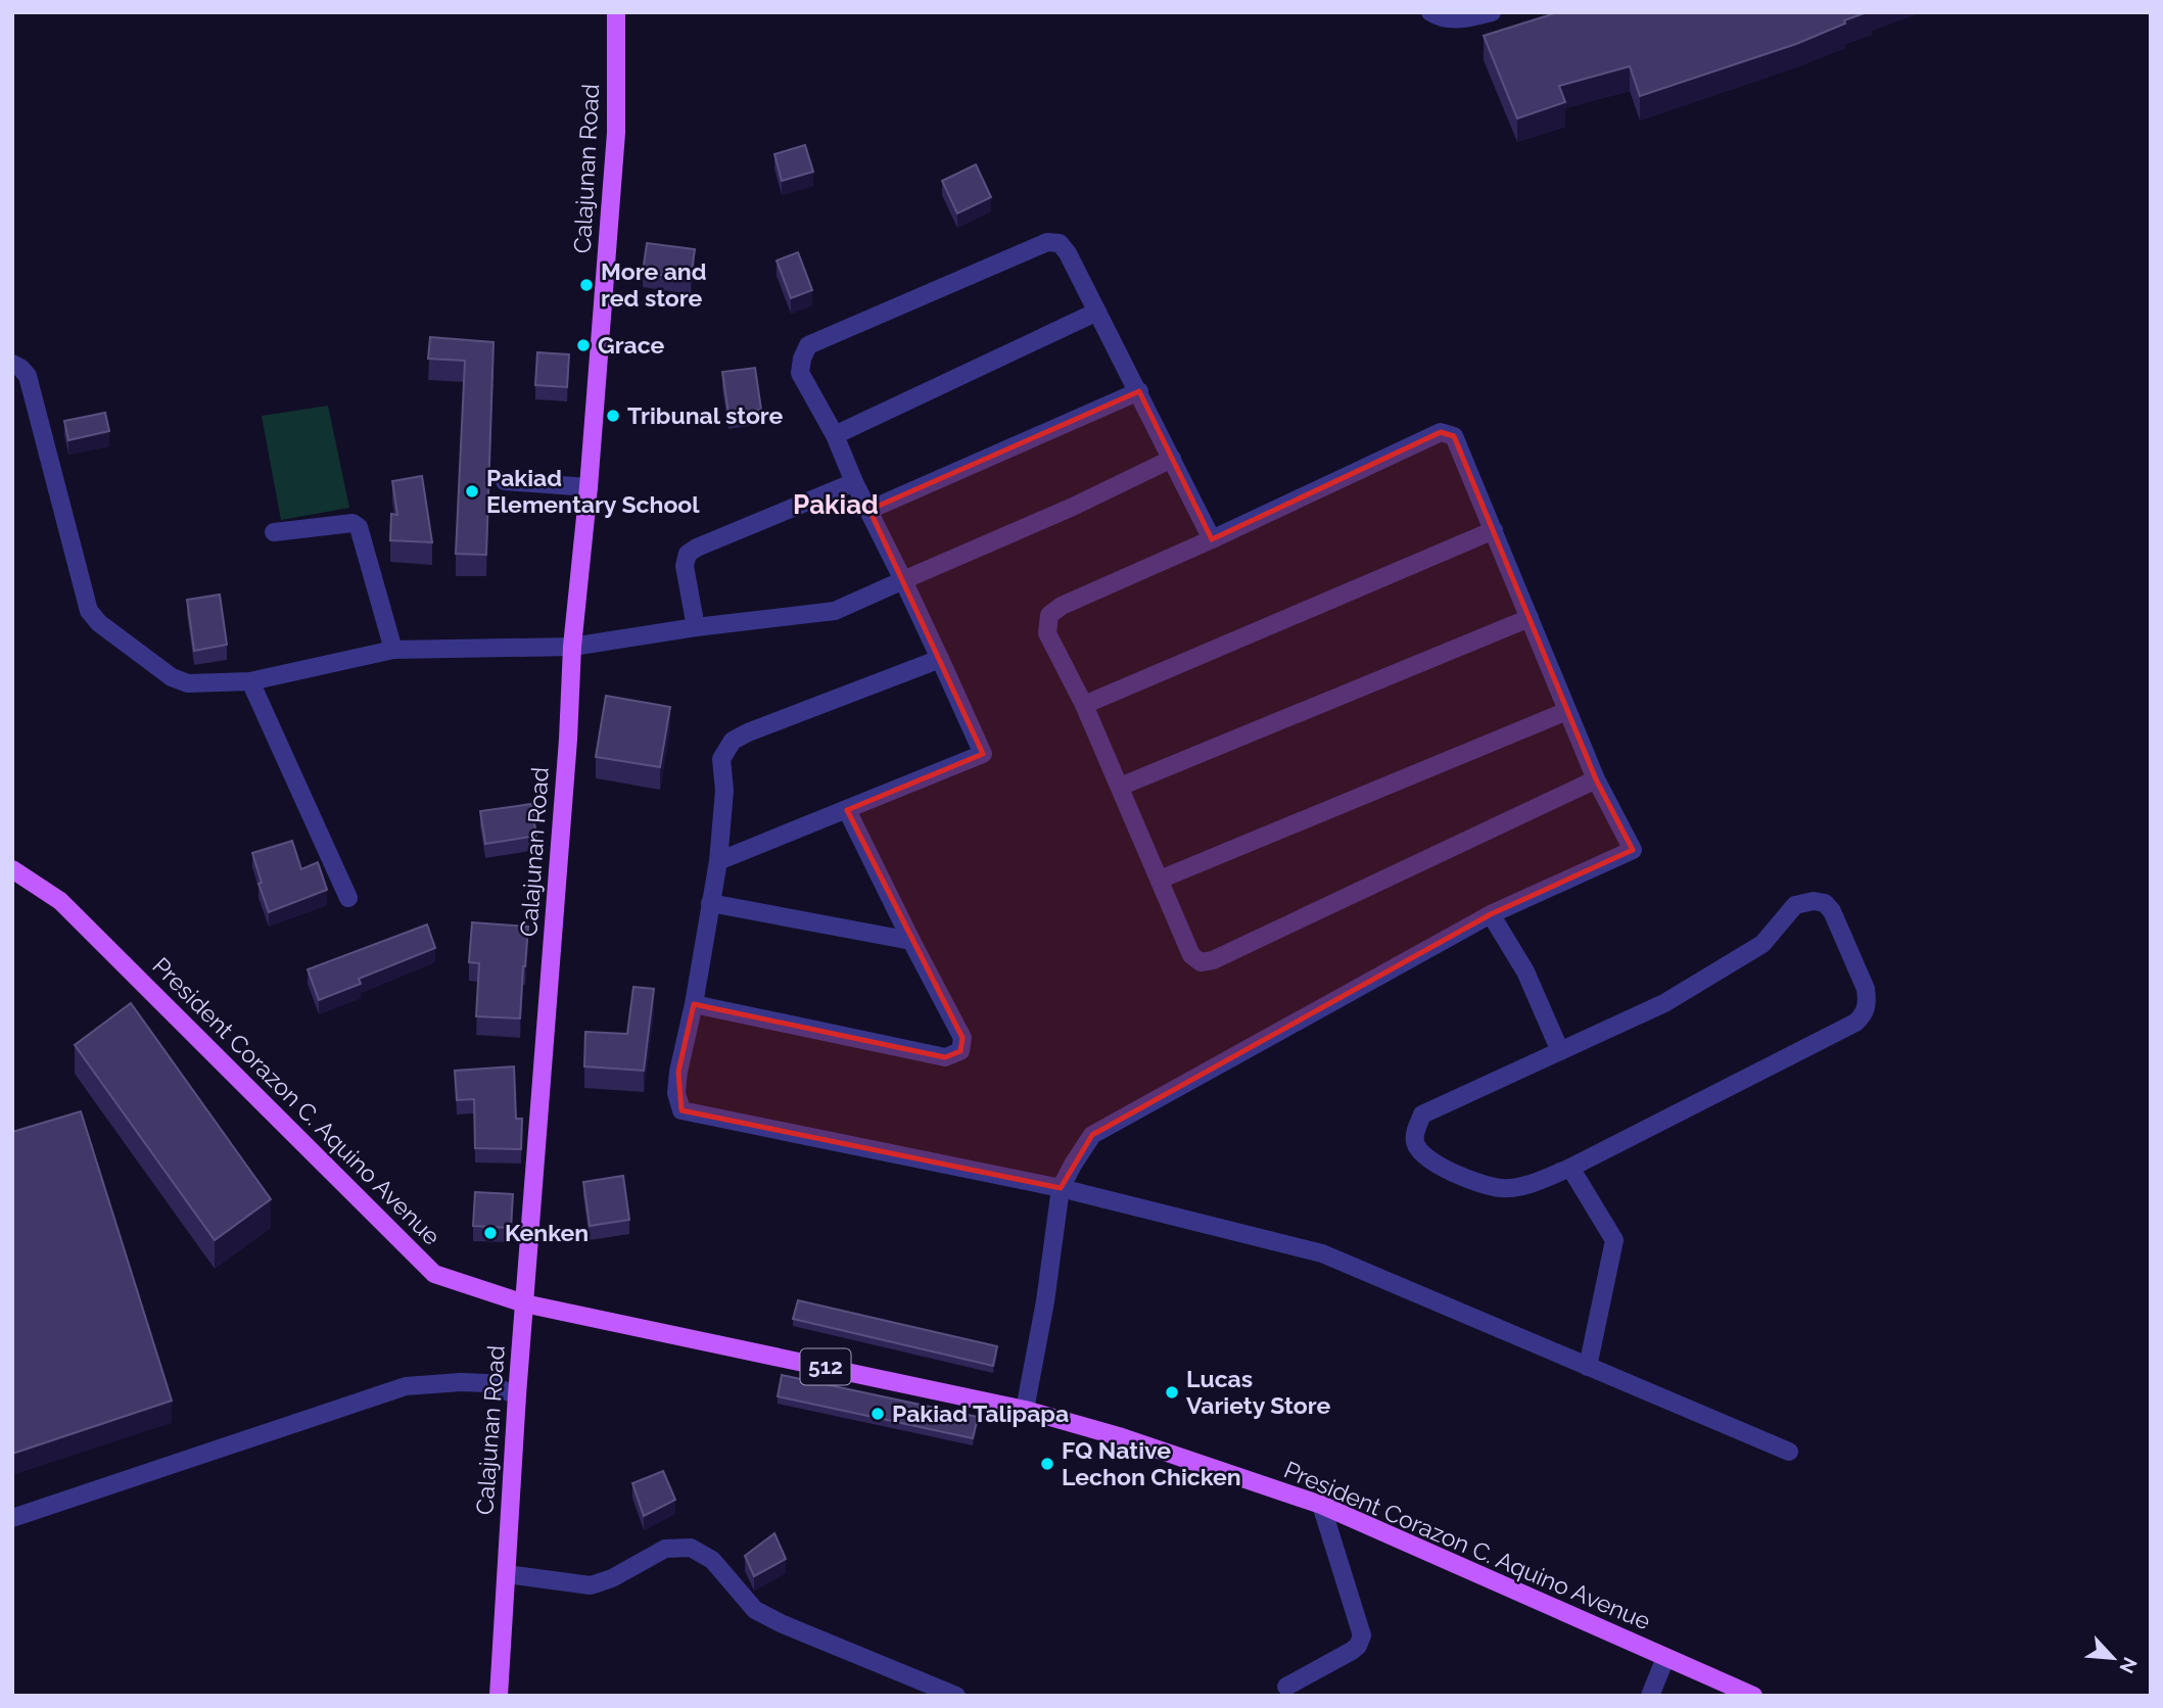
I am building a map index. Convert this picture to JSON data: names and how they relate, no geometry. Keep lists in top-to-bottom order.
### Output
{
  "streets": {
    "main road": ["Calajunan Road", "President Corazon C. Aquino Avenue", "512"]
  },
  "crossings": [
    ["Calajunan Road", "President Corazon C. Aquino Avenue"]
  ],
  "districts": ["Pakiad"],
  "places": [
    "More and red store",
    "Grace",
    "Tribunal store",
    "Pakiad Elementary School",
    "Kenken",
    "Lucas Variety Store",
    "Pakiad Talipapa",
    "FQ Native Lechon Chicken"
  ],
  "north": "bottom right"
}
